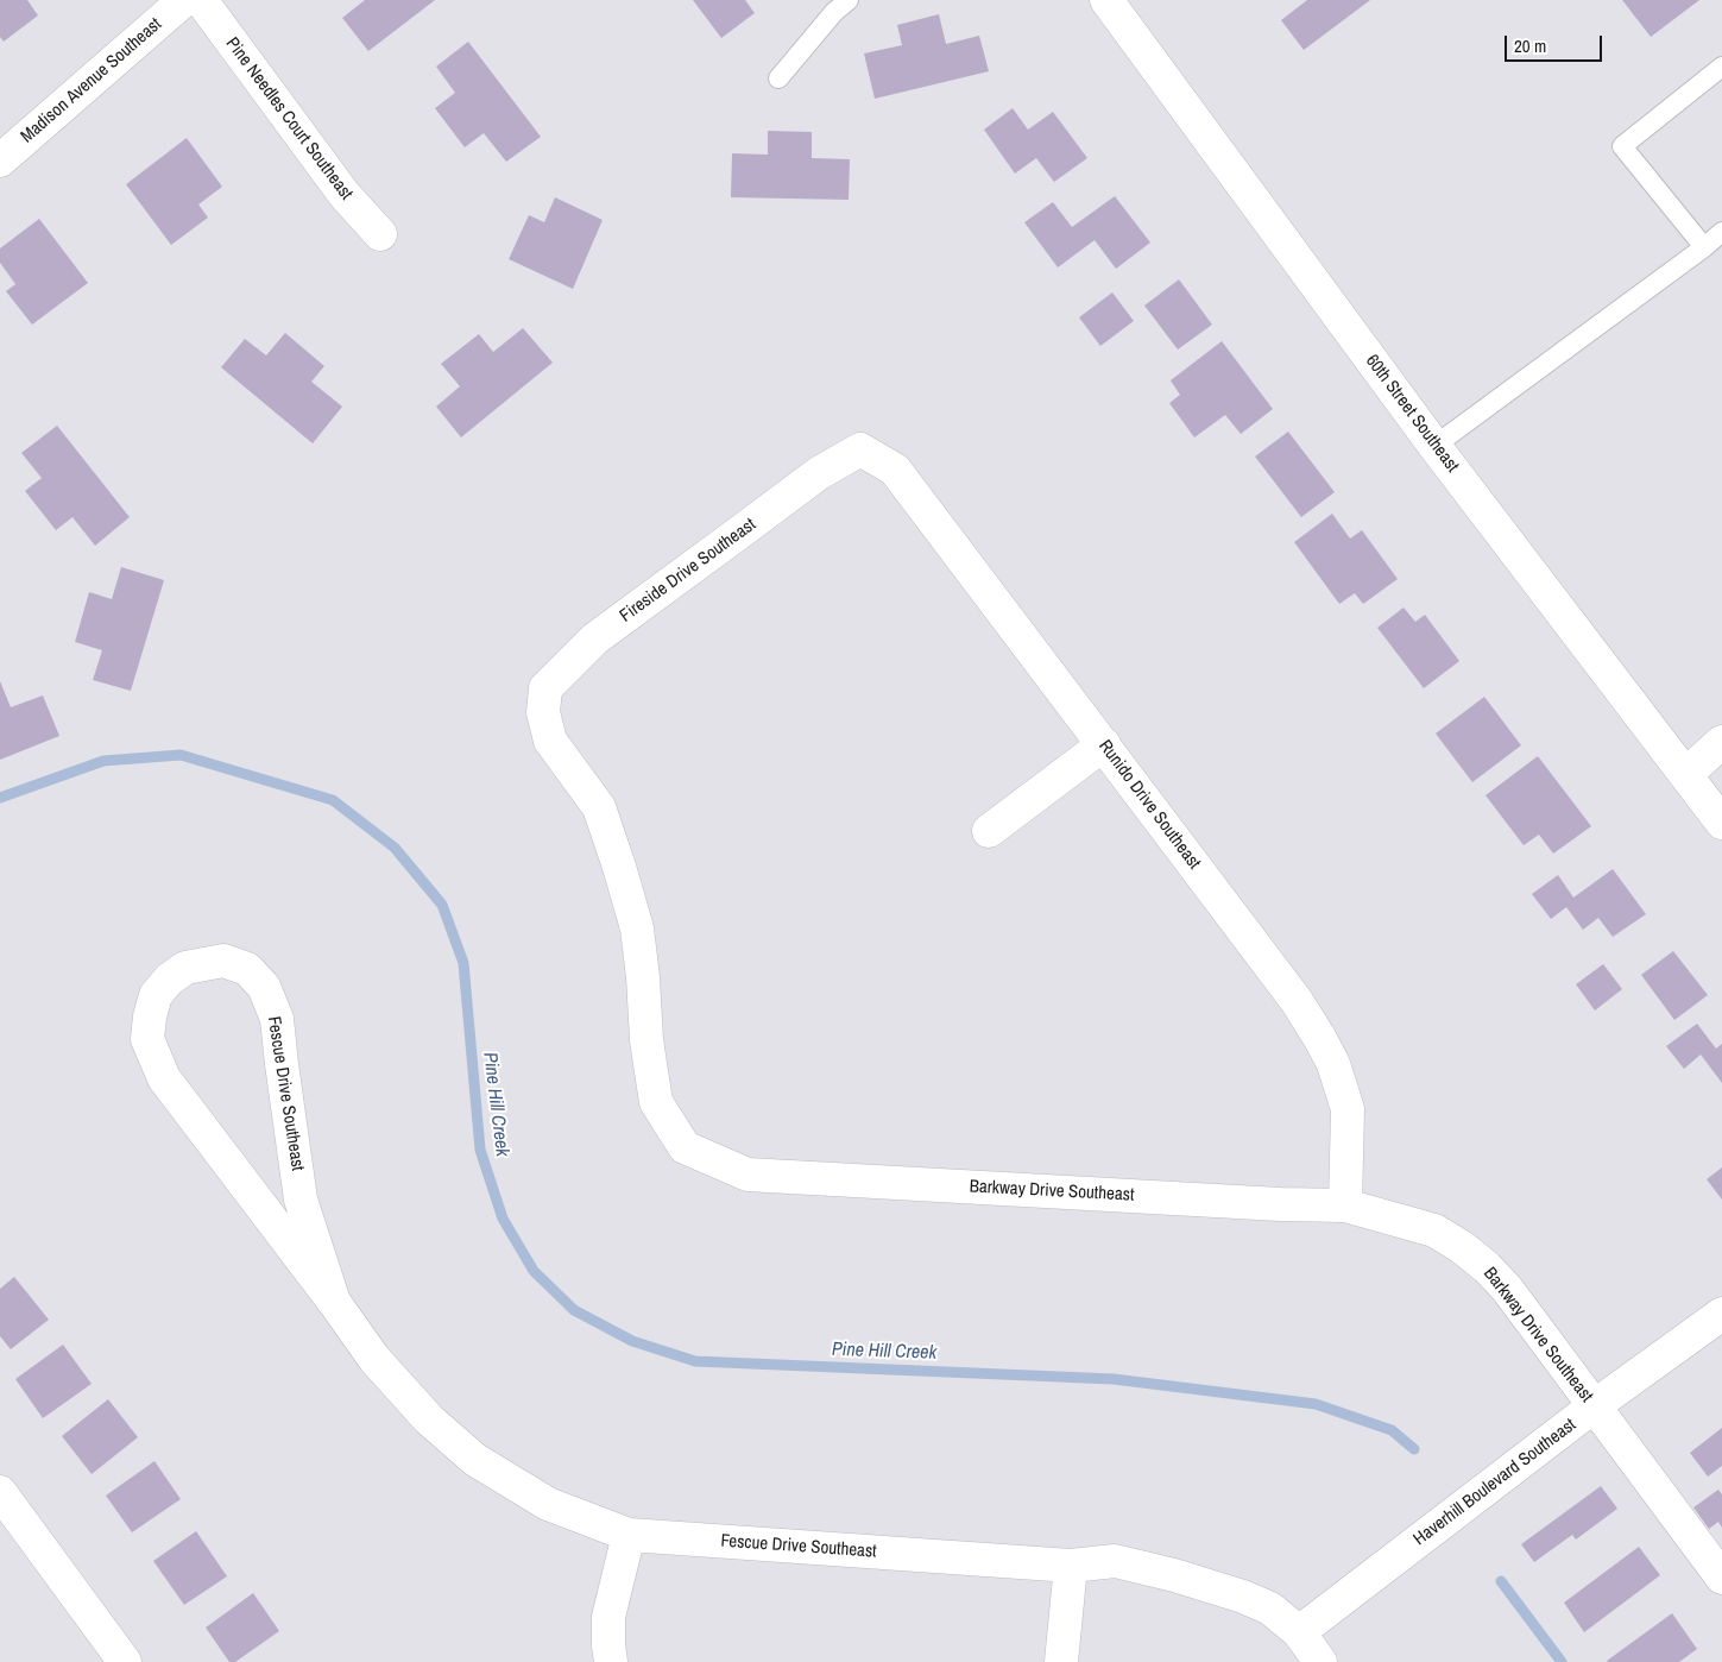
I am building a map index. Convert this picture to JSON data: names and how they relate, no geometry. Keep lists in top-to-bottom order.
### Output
{
  "streets": {
    "street": [
      "Madison Avenue Southeast",
      "Pine Needles Court Southeast",
      "60th Street Southeast",
      "Fireside Drive Southeast",
      "Runido Drive Southeast",
      "Fescue Drive Southeast",
      "Barkway Drive Southeast",
      "Haverhill Boulevard Southeast"
    ]
  },
  "crossings": [
    ["Fireside Drive Southeast", "Runido Drive Southeast"],
    ["Fireside Drive Southeast", "Barkway Drive Southeast"],
    ["Runido Drive Southeast", "Barkway Drive Southeast"],
    ["Fescue Drive Southeast", "Haverhill Boulevard Southeast"],
    ["Barkway Drive Southeast", "Haverhill Boulevard Southeast"]
  ],
  "water": ["Pine Hill Creek"],
  "scale_bar": "20 m"
}
